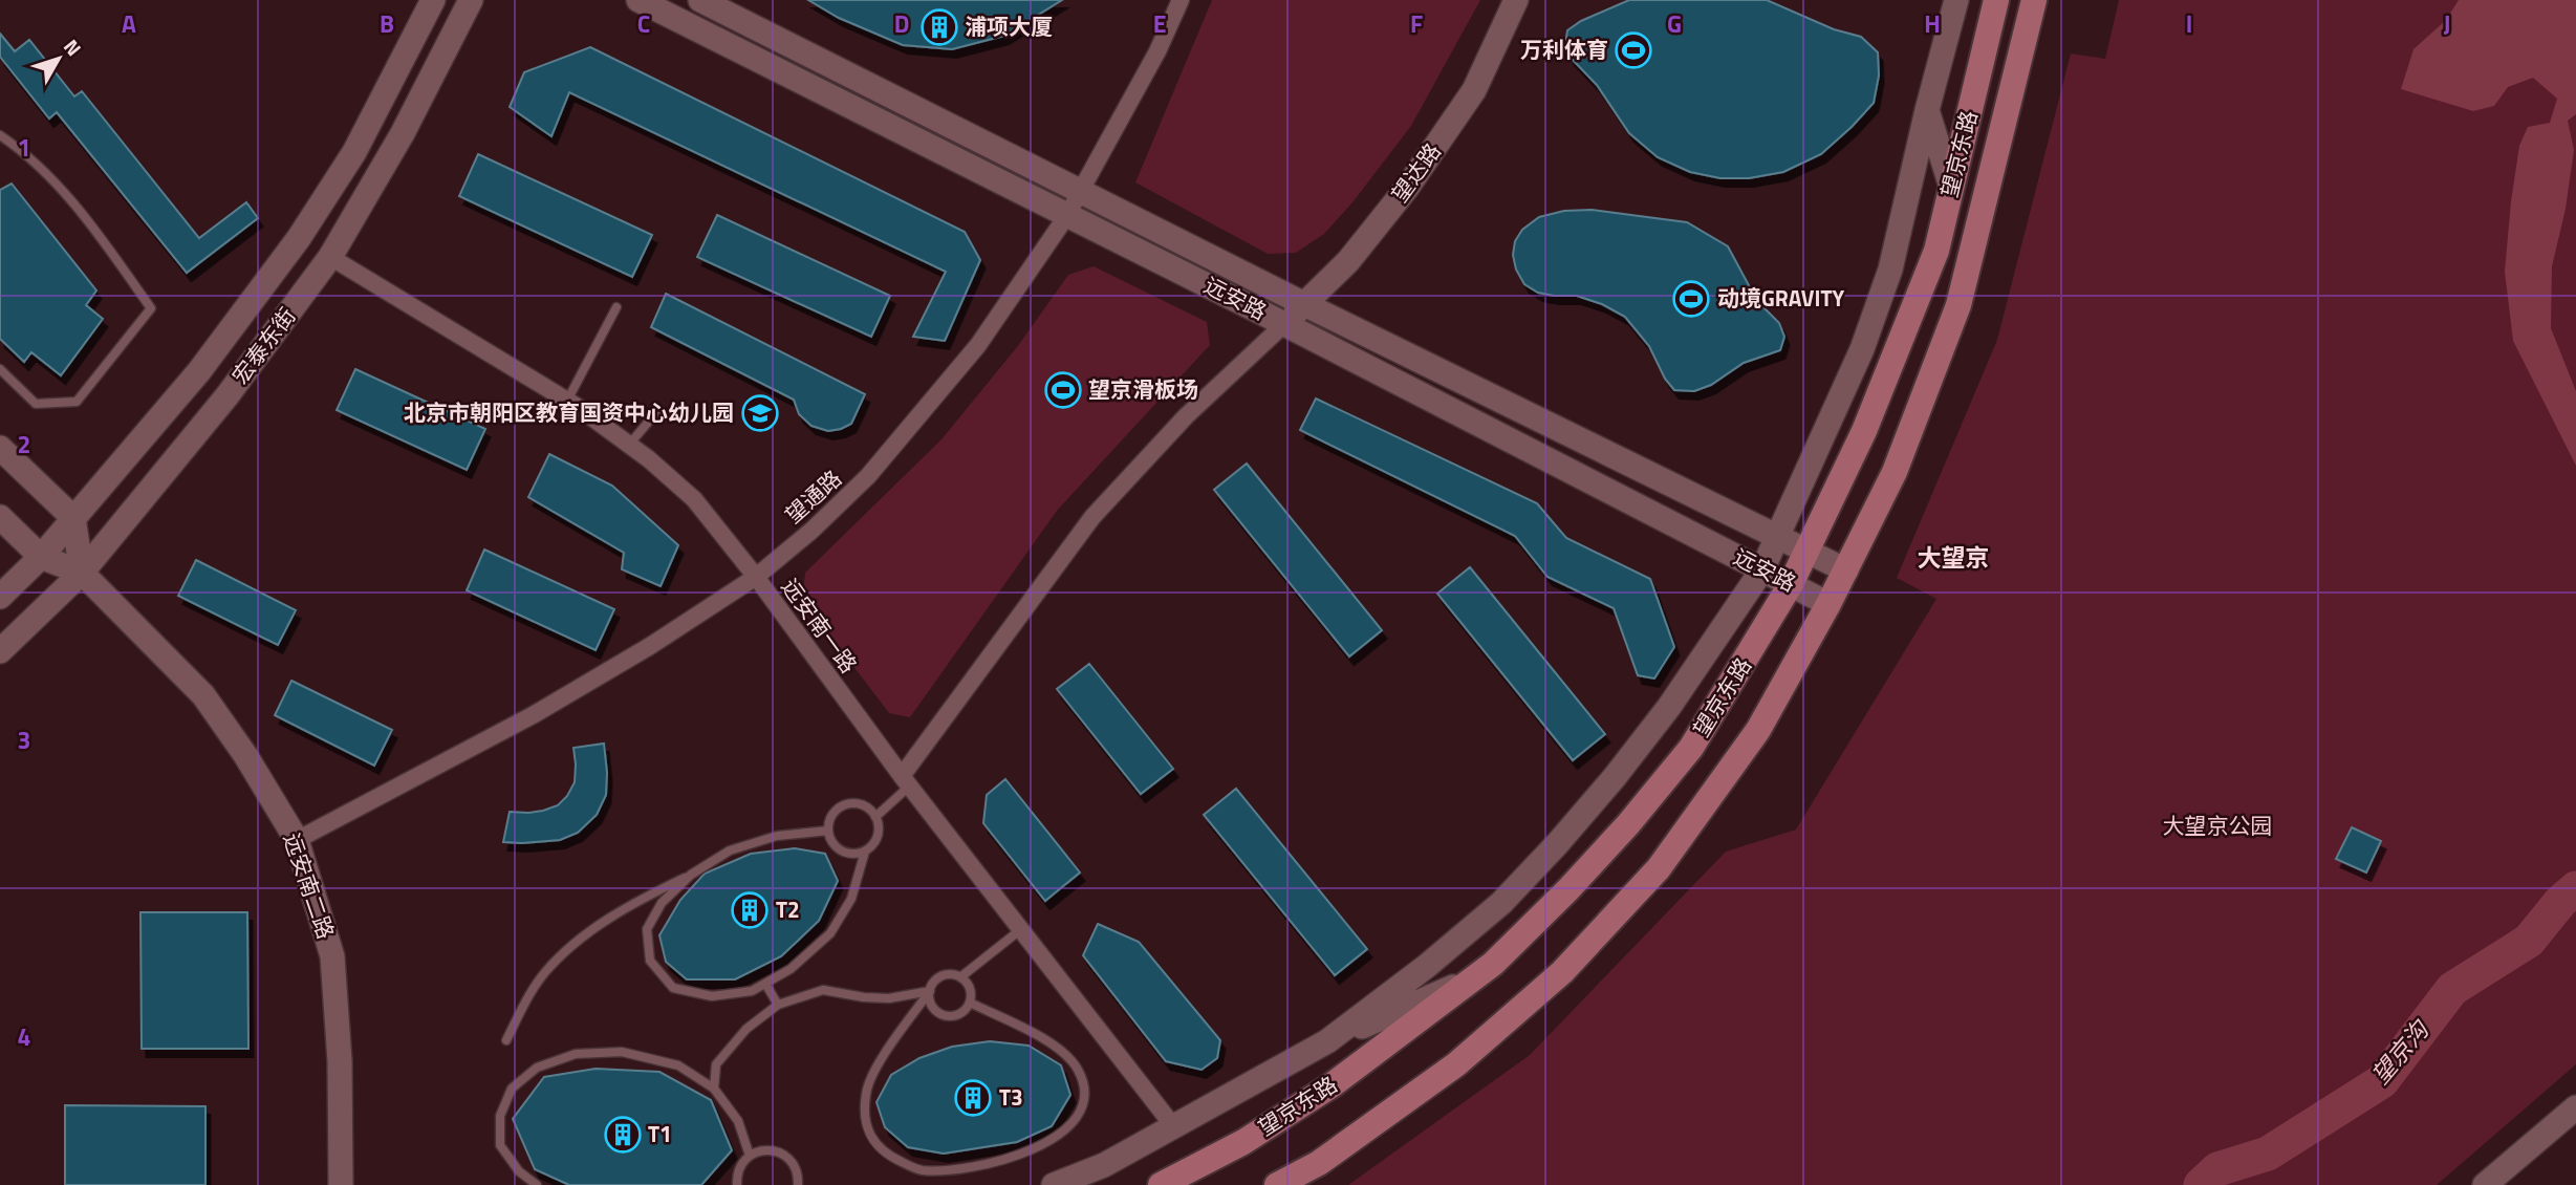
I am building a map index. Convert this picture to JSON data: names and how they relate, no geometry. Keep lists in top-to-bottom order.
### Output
{
  "streets": {
    "main road": ["望京东路"],
    "street": [
      "望达路",
      "远安路",
      "宏泰东街",
      "望通路",
      "远安南一路",
      "远安南二路"
    ]
  },
  "crossings": [
    ["望京东路", "远安路"],
    ["望达路", "远安路"],
    ["远安路", "望通路"],
    ["宏泰东街", "远安南一路"],
    ["宏泰东街", "远安南二路"],
    ["望通路", "远安南一路"],
    ["望通路", "远安南二路"]
  ],
  "districts": ["大望京"],
  "water": ["望京沟"],
  "parks": ["大望京公园"],
  "places": {
    "building": [
      "浦项大厦",
      "T2",
      "T3",
      "T1"
    ],
    "sports": ["万利体育", "动境GRAVITY", "望京滑板场"],
    "school or university": ["北京市朝阳区教育国资中心幼儿园"]
  },
  "north": "top right",
  "grid": {
    "columns": [
      "A",
      "B",
      "C",
      "D",
      "E",
      "F",
      "G",
      "H",
      "I",
      "J"
    ],
    "rows": [
      "1",
      "2",
      "3",
      "4"
    ]
  }
}
